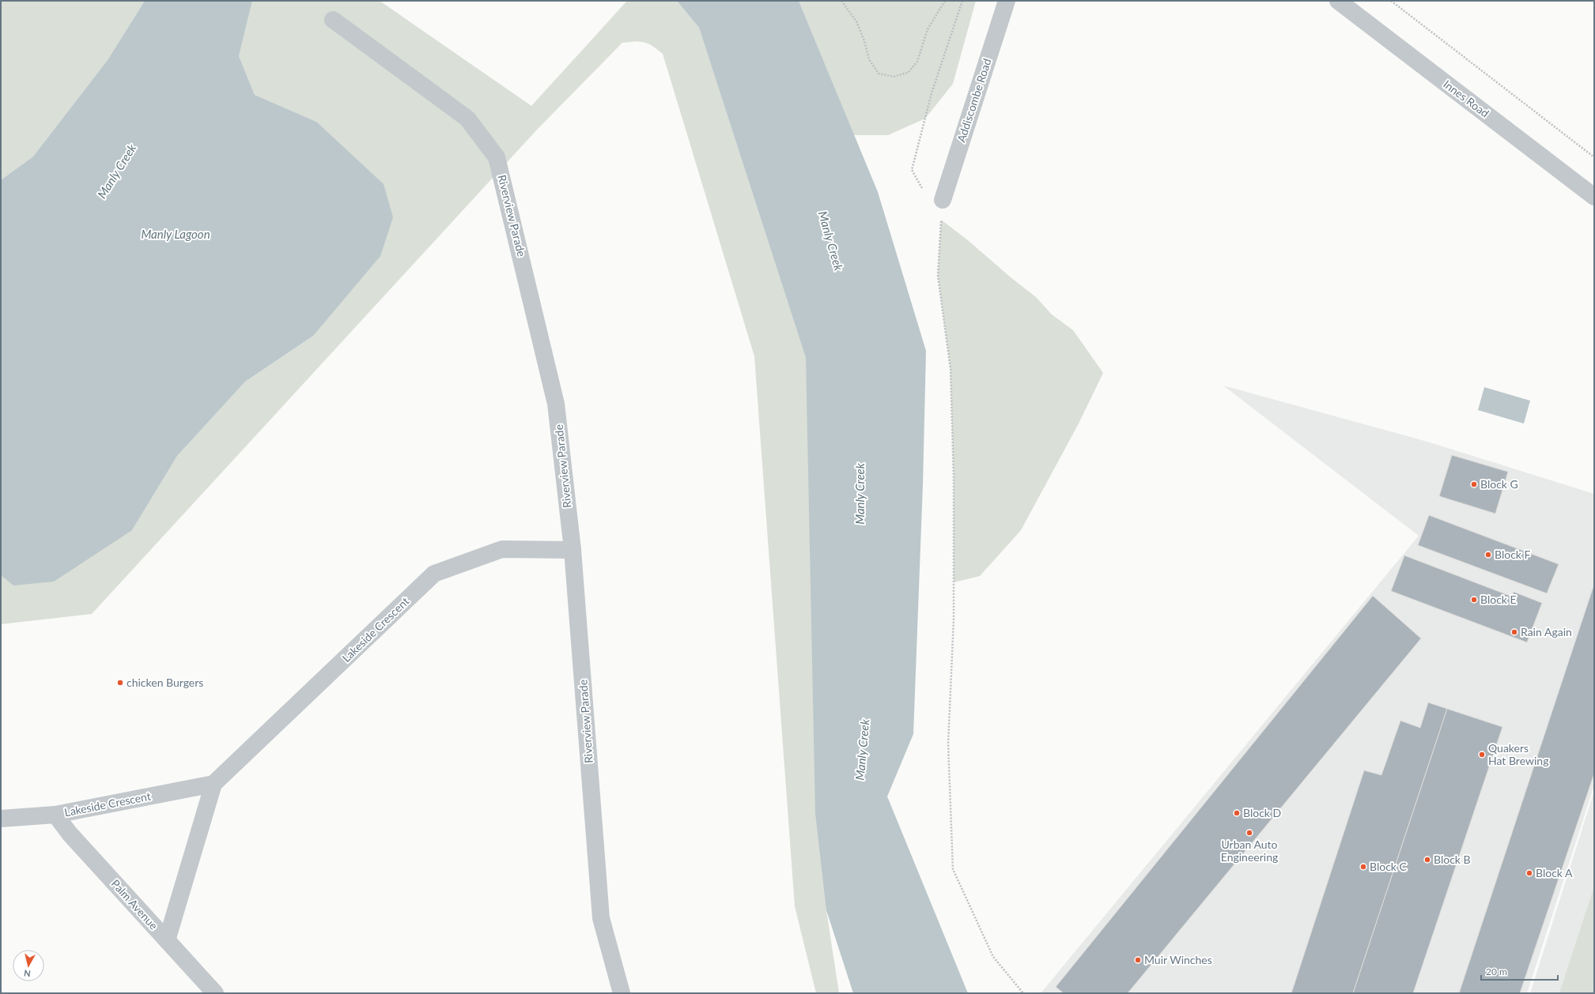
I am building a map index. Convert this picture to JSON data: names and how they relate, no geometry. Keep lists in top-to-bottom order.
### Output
{
  "streets": {
    "street": [
      "Innes Road",
      "Addiscombe Road",
      "Riverview Parade",
      "Lakeside Crescent",
      "Palm Avenue"
    ]
  },
  "crossings": [
    ["Riverview Parade", "Lakeside Crescent"],
    ["Lakeside Crescent", "Palm Avenue"]
  ],
  "water": ["Manly Creek", "Manly Lagoon"],
  "places": [
    "Block G",
    "Block F",
    "Block E",
    "Rain Again",
    "chicken Burgers",
    "Quakers Hat Brewing",
    "Block D",
    "Urban Auto Engineering",
    "Block B",
    "Block C",
    "Block A",
    "Muir Winches"
  ],
  "scale_bar": "20 m",
  "north": "bottom"
}
